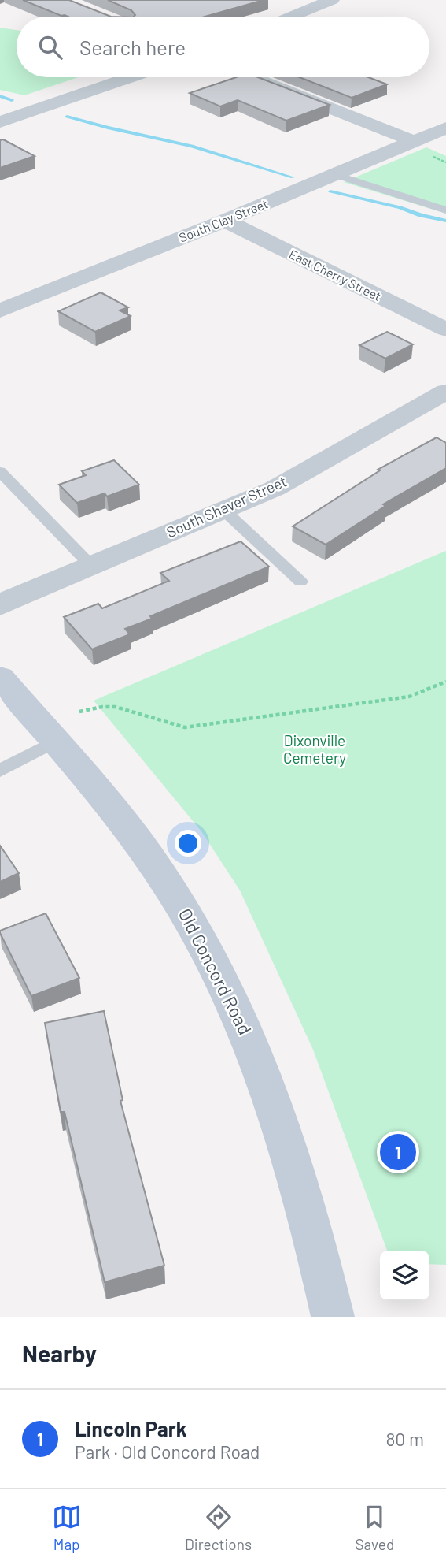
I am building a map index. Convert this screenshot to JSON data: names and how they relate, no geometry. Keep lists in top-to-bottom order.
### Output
{
  "streets": {
    "main road": ["Old Concord Road"],
    "street": ["South Clay Street", "East Cherry Street", "South Shaver Street"]
  },
  "crossings": [
    ["South Clay Street", "East Cherry Street"]
  ],
  "parks": ["Dixonville Cemetery"],
  "page": {
    "search": "Search here",
    "pins": "1",
    "heading": "Nearby",
    "list": [
      {
        "mark": "1",
        "name": "Lincoln Park",
        "note": "Park · Old Concord Road",
        "value": "80 m"
      }
    ],
    "nav": ["Map", "Directions", "Saved"]
  }
}
